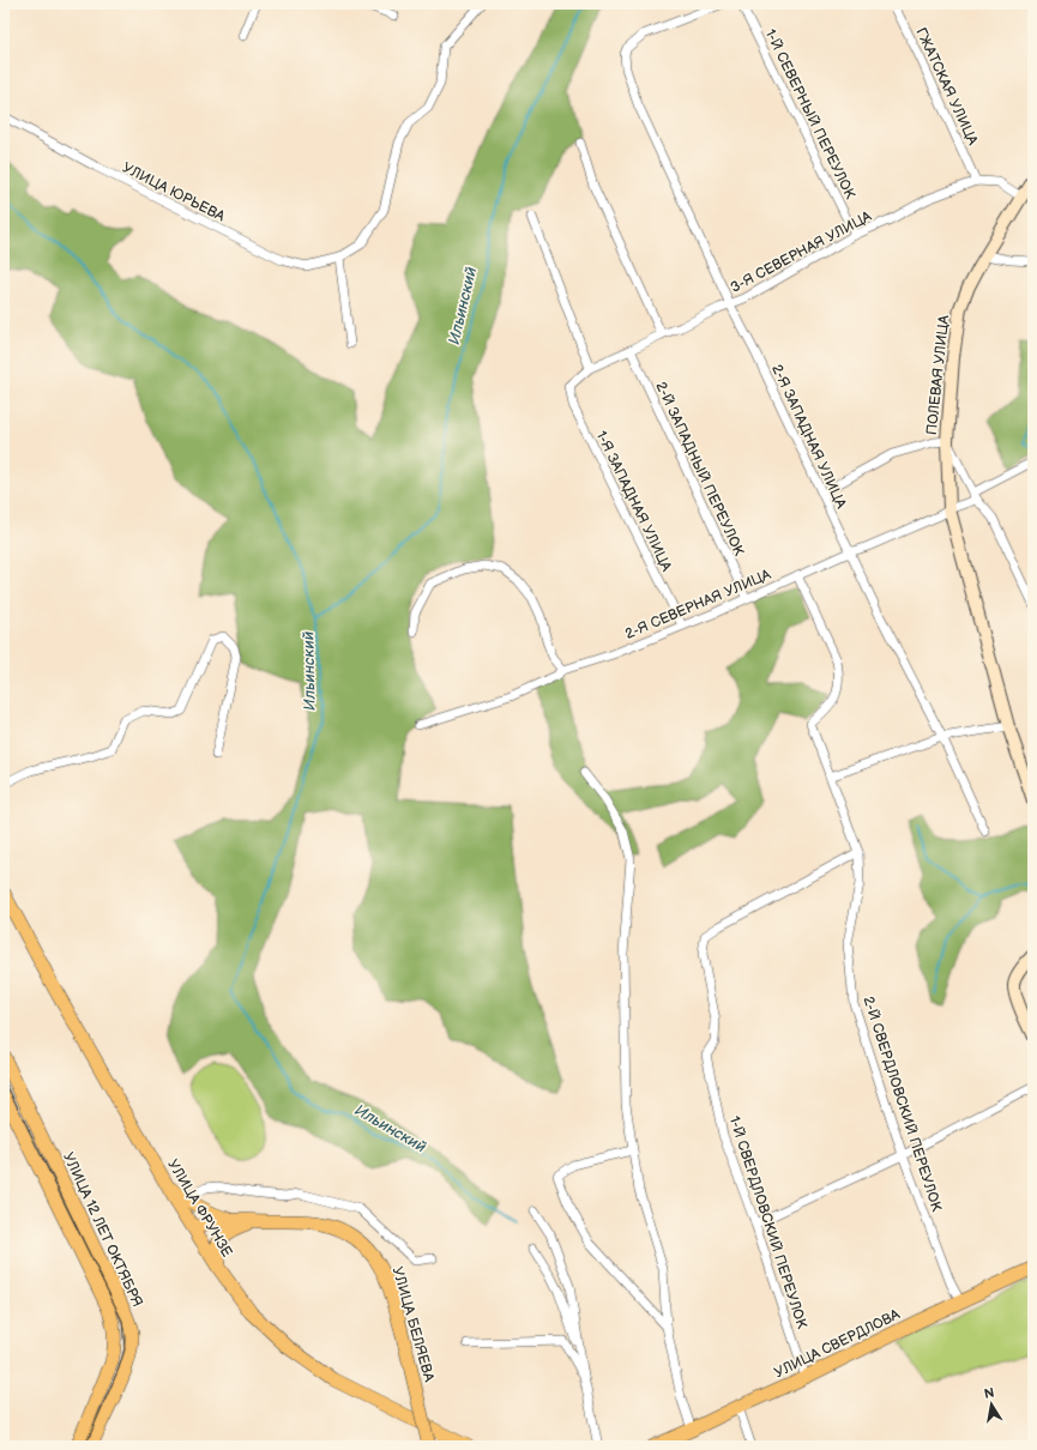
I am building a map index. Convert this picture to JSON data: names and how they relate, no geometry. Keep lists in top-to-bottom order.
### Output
{
  "streets": {
    "main road": [
      "ПОЛЕВАЯ УЛИЦА",
      "УЛИЦА ФРУНЗЕ",
      "УЛИЦА 12 ЛЕТ ОКТЯБРЯ",
      "УЛИЦА БЕЛЯЕВА",
      "УЛИЦА СВЕРДЛОВА"
    ],
    "street": [
      "ГЖАТСКАЯ УЛИЦА",
      "1-Й СЕВЕРНЫЙ ПЕРЕУЛОК",
      "УЛИЦА ЮРЬЕВА",
      "3-Я СЕВЕРНАЯ УЛИЦА",
      "2-Я ЗАПАДНАЯ УЛИЦА",
      "2-Й ЗАПАДНЫЙ ПЕРЕУЛОК",
      "1-Я ЗАПАДНАЯ УЛИЦА",
      "2-Я СЕВЕРНАЯ УЛИЦА",
      "2-Й СВЕРДЛОВСКИЙ ПЕРЕУЛОК",
      "1-Й СВЕРДЛОВСКИЙ ПЕРЕУЛОК"
    ]
  },
  "crossings": [
    ["ГЖАТСКАЯ УЛИЦА", "3-Я СЕВЕРНАЯ УЛИЦА"],
    ["1-Й СЕВЕРНЫЙ ПЕРЕУЛОК", "3-Я СЕВЕРНАЯ УЛИЦА"],
    ["3-Я СЕВЕРНАЯ УЛИЦА", "ПОЛЕВАЯ УЛИЦА"],
    ["3-Я СЕВЕРНАЯ УЛИЦА", "2-Я ЗАПАДНАЯ УЛИЦА"],
    ["3-Я СЕВЕРНАЯ УЛИЦА", "2-Й ЗАПАДНЫЙ ПЕРЕУЛОК"],
    ["3-Я СЕВЕРНАЯ УЛИЦА", "1-Я ЗАПАДНАЯ УЛИЦА"],
    ["ПОЛЕВАЯ УЛИЦА", "2-Я СЕВЕРНАЯ УЛИЦА"],
    ["2-Я ЗАПАДНАЯ УЛИЦА", "2-Я СЕВЕРНАЯ УЛИЦА"],
    ["2-Й ЗАПАДНЫЙ ПЕРЕУЛОК", "2-Я СЕВЕРНАЯ УЛИЦА"],
    ["1-Я ЗАПАДНАЯ УЛИЦА", "2-Я СЕВЕРНАЯ УЛИЦА"],
    ["2-Я СЕВЕРНАЯ УЛИЦА", "2-Й СВЕРДЛОВСКИЙ ПЕРЕУЛОК"],
    ["2-Й СВЕРДЛОВСКИЙ ПЕРЕУЛОК", "1-Й СВЕРДЛОВСКИЙ ПЕРЕУЛОК"],
    ["2-Й СВЕРДЛОВСКИЙ ПЕРЕУЛОК", "УЛИЦА СВЕРДЛОВА"],
    ["1-Й СВЕРДЛОВСКИЙ ПЕРЕУЛОК", "УЛИЦА СВЕРДЛОВА"]
  ],
  "water": ["Ильинский"],
  "north": "top"
}
